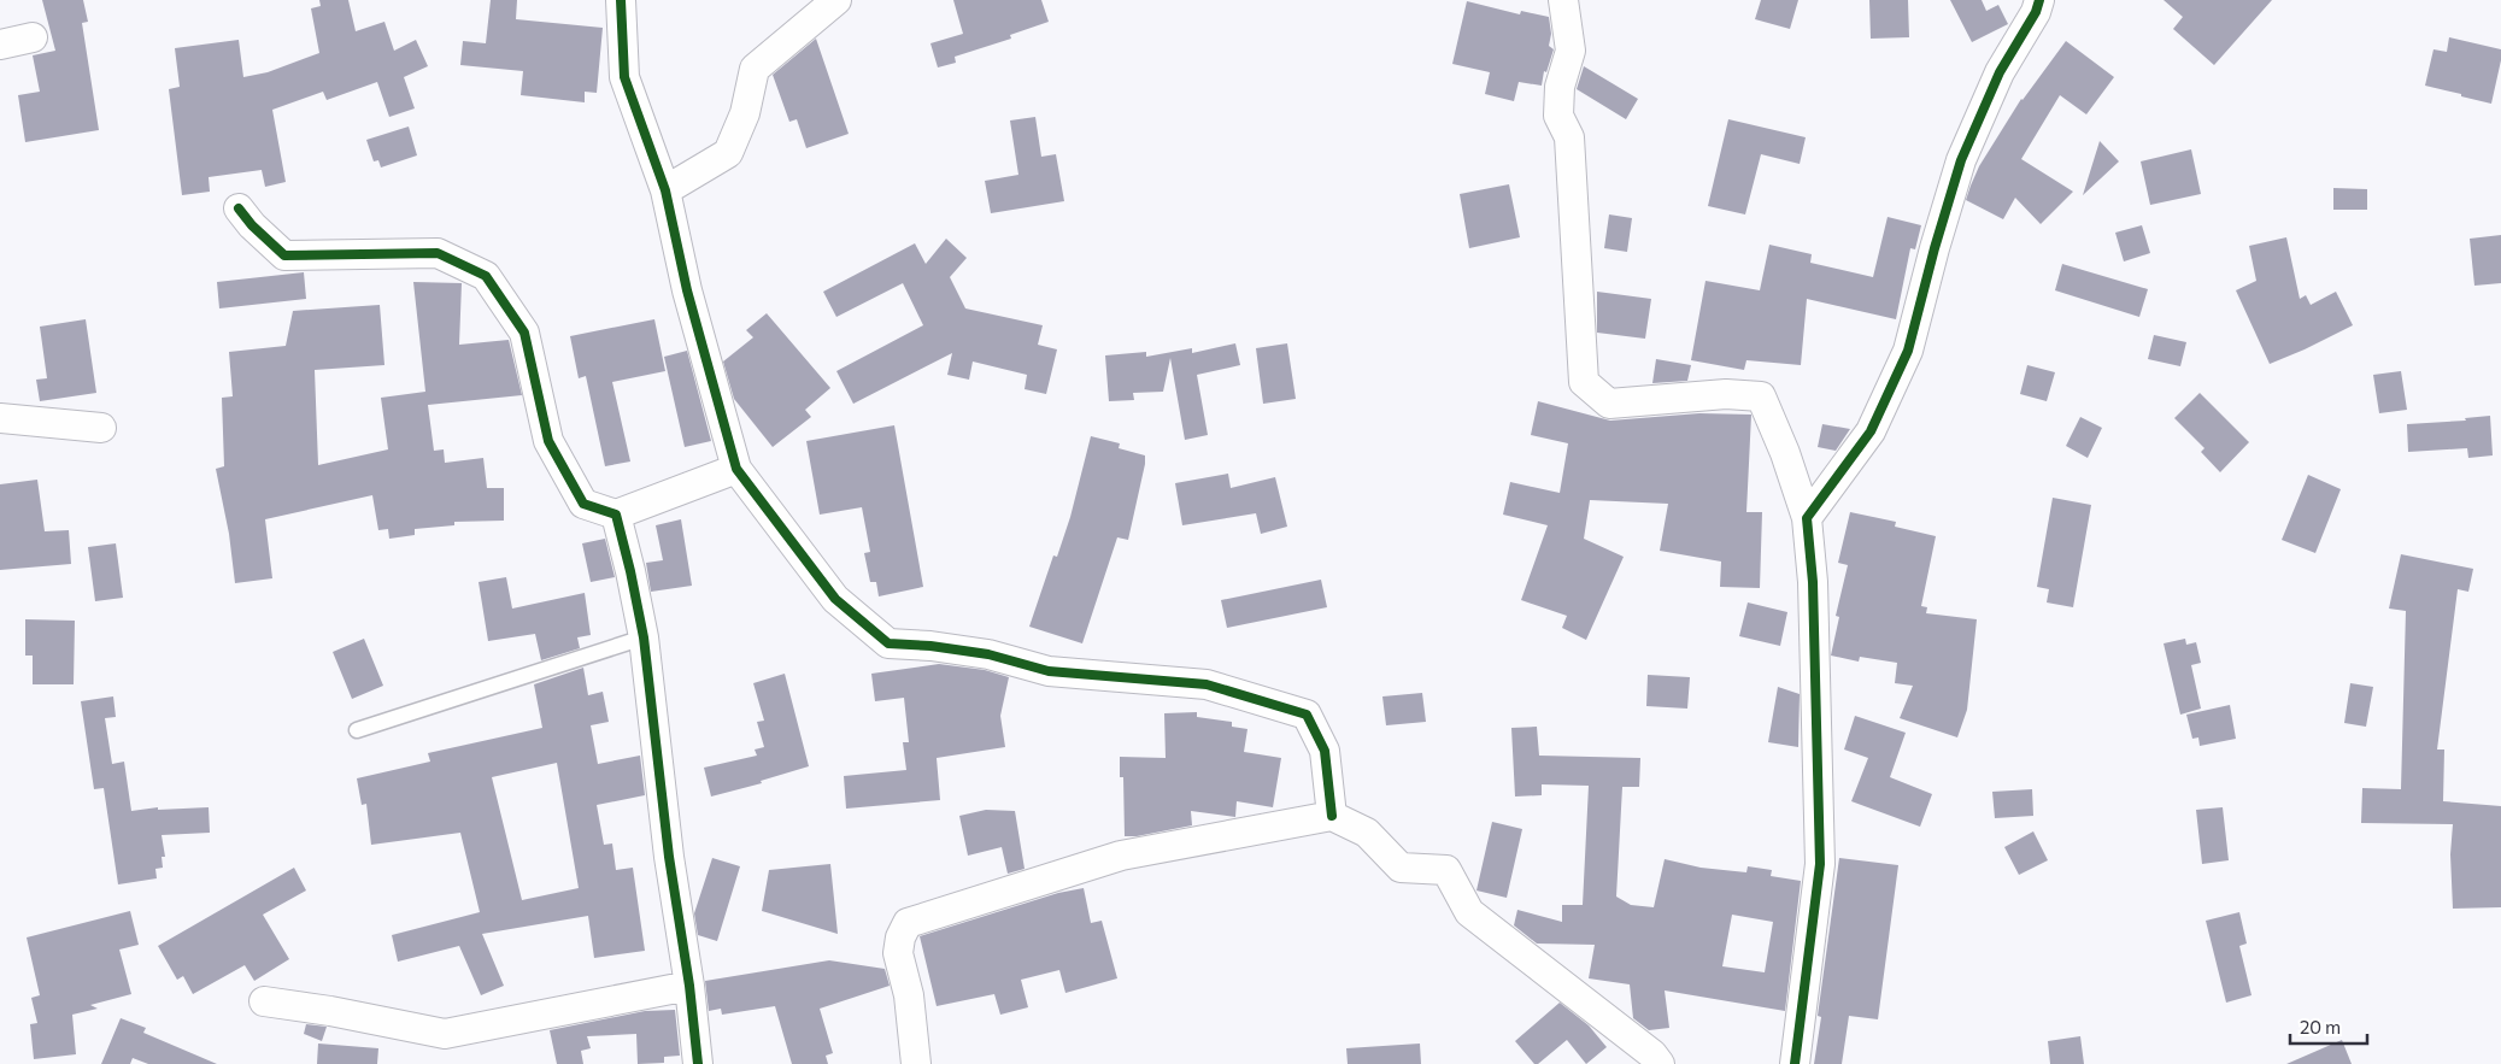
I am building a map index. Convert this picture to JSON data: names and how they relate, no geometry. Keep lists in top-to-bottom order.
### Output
{
  "scale_bar": "20 m"
}
